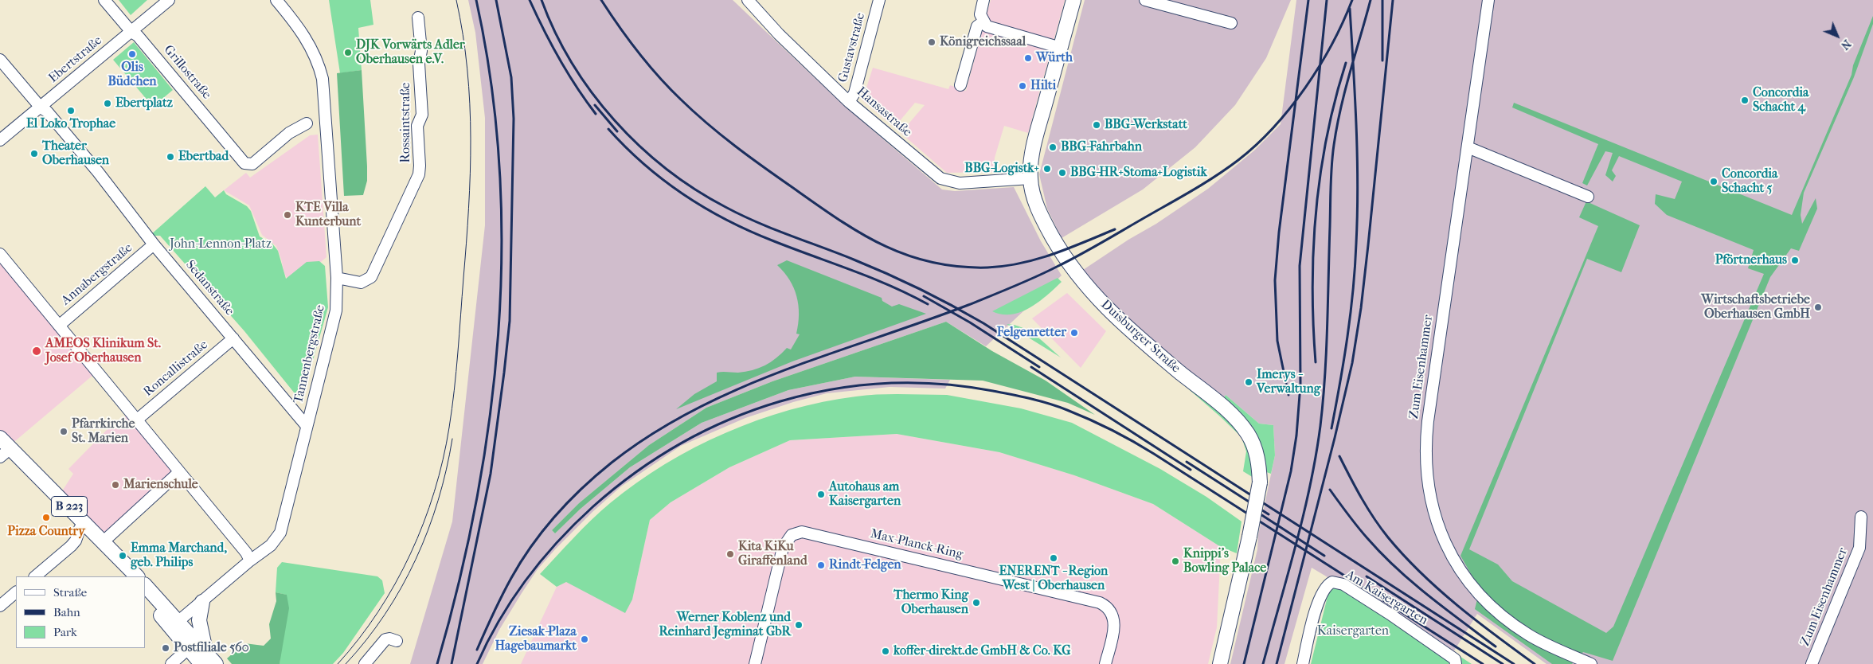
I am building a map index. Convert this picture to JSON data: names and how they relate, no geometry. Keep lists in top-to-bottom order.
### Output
{
  "streets": {
    "main road": ["Duisburger Straße", "B 223"],
    "street": [
      "Gustavstraße",
      "Ebertstraße",
      "Grillostraße",
      "Hansastraße",
      "Rossaintstraße",
      "Annabergstraße",
      "Sedanstraße",
      "Tannenbergstraße",
      "Zum Eisenhammer",
      "Roncallistraße",
      "Max-Planck-Ring",
      "Am Kaisergarten"
    ]
  },
  "crossings": [
    ["Gustavstraße", "Hansastraße"],
    ["Ebertstraße", "Grillostraße"],
    ["Ebertstraße", "Sedanstraße"],
    ["Hansastraße", "Duisburger Straße"],
    ["Rossaintstraße", "Tannenbergstraße"],
    ["Annabergstraße", "Sedanstraße"],
    ["Sedanstraße", "Tannenbergstraße"],
    ["Sedanstraße", "Roncallistraße"]
  ],
  "parks": ["John-Lennon-Platz", "Kaisergarten"],
  "places": [
    "Königreichssaal",
    "DJK Vorwärts Adler Oberhausen e.V.",
    "Olis Büdchen",
    "Würth",
    "Hilti",
    "Concordia Schacht 4",
    "Ebertplatz",
    "El Loko Trophae",
    "BBG-Werkstatt",
    "BBG-Fahrbahn",
    "Theater Oberhausen",
    "Ebertbad",
    "BBG-Logistk+",
    "BBG-HR+Stoma+Logistik",
    "Concordia Schacht 5",
    "KTE Villa Kunterbunt",
    "Pförtnerhaus",
    "Wirtschaftsbetriebe Oberhausen GmbH",
    "Felgenretter",
    "AMEOS Klinikum St. Josef Oberhausen",
    "Imerys - Verwaltung",
    "Pfarrkirche St. Marien",
    "Marienschule",
    "Autohaus am Kaisergarten",
    "Pizza Country",
    "Kita KiKu Giraffenland",
    "Emma Marchand, geb. Philips",
    "ENERENT - Region West | Oberhausen",
    "Knippi's Bowling Palace",
    "Rindt-Felgen",
    "Thermo King Oberhausen",
    "Werner Koblenz und Reinhard Jegminat GbR",
    "Ziesak-Plaza Hagebaumarkt",
    "Postfiliale 560",
    "koffer-direkt.de GmbH & Co. KG"
  ],
  "legend": ["Straße", "Bahn", "Park"],
  "north": "bottom right"
}
